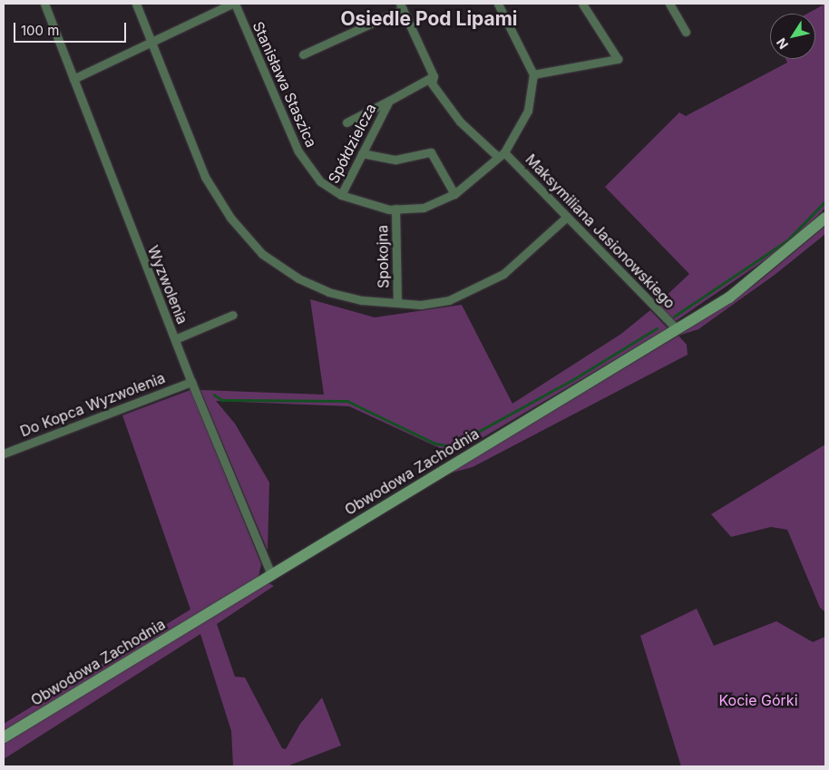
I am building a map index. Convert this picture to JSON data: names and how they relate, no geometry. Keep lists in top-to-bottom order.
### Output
{
  "streets": {
    "main road": ["Obwodowa Zachodnia"],
    "street": [
      "Stanisława Staszica",
      "Spółdzielcza",
      "Maksymiliana Jasionowskiego",
      "Spokojna",
      "Wyzwolenia",
      "Do Kopca Wyzwolenia"
    ]
  },
  "crossings": [
    ["Stanisława Staszica", "Spółdzielcza"],
    ["Stanisława Staszica", "Maksymiliana Jasionowskiego"],
    ["Stanisława Staszica", "Spokojna"],
    ["Maksymiliana Jasionowskiego", "Obwodowa Zachodnia"],
    ["Wyzwolenia", "Do Kopca Wyzwolenia"],
    ["Wyzwolenia", "Obwodowa Zachodnia"]
  ],
  "districts": ["Osiedle Pod Lipami"],
  "parks": ["Kocie Górki"],
  "scale_bar": "100 m",
  "north": "bottom left"
}
